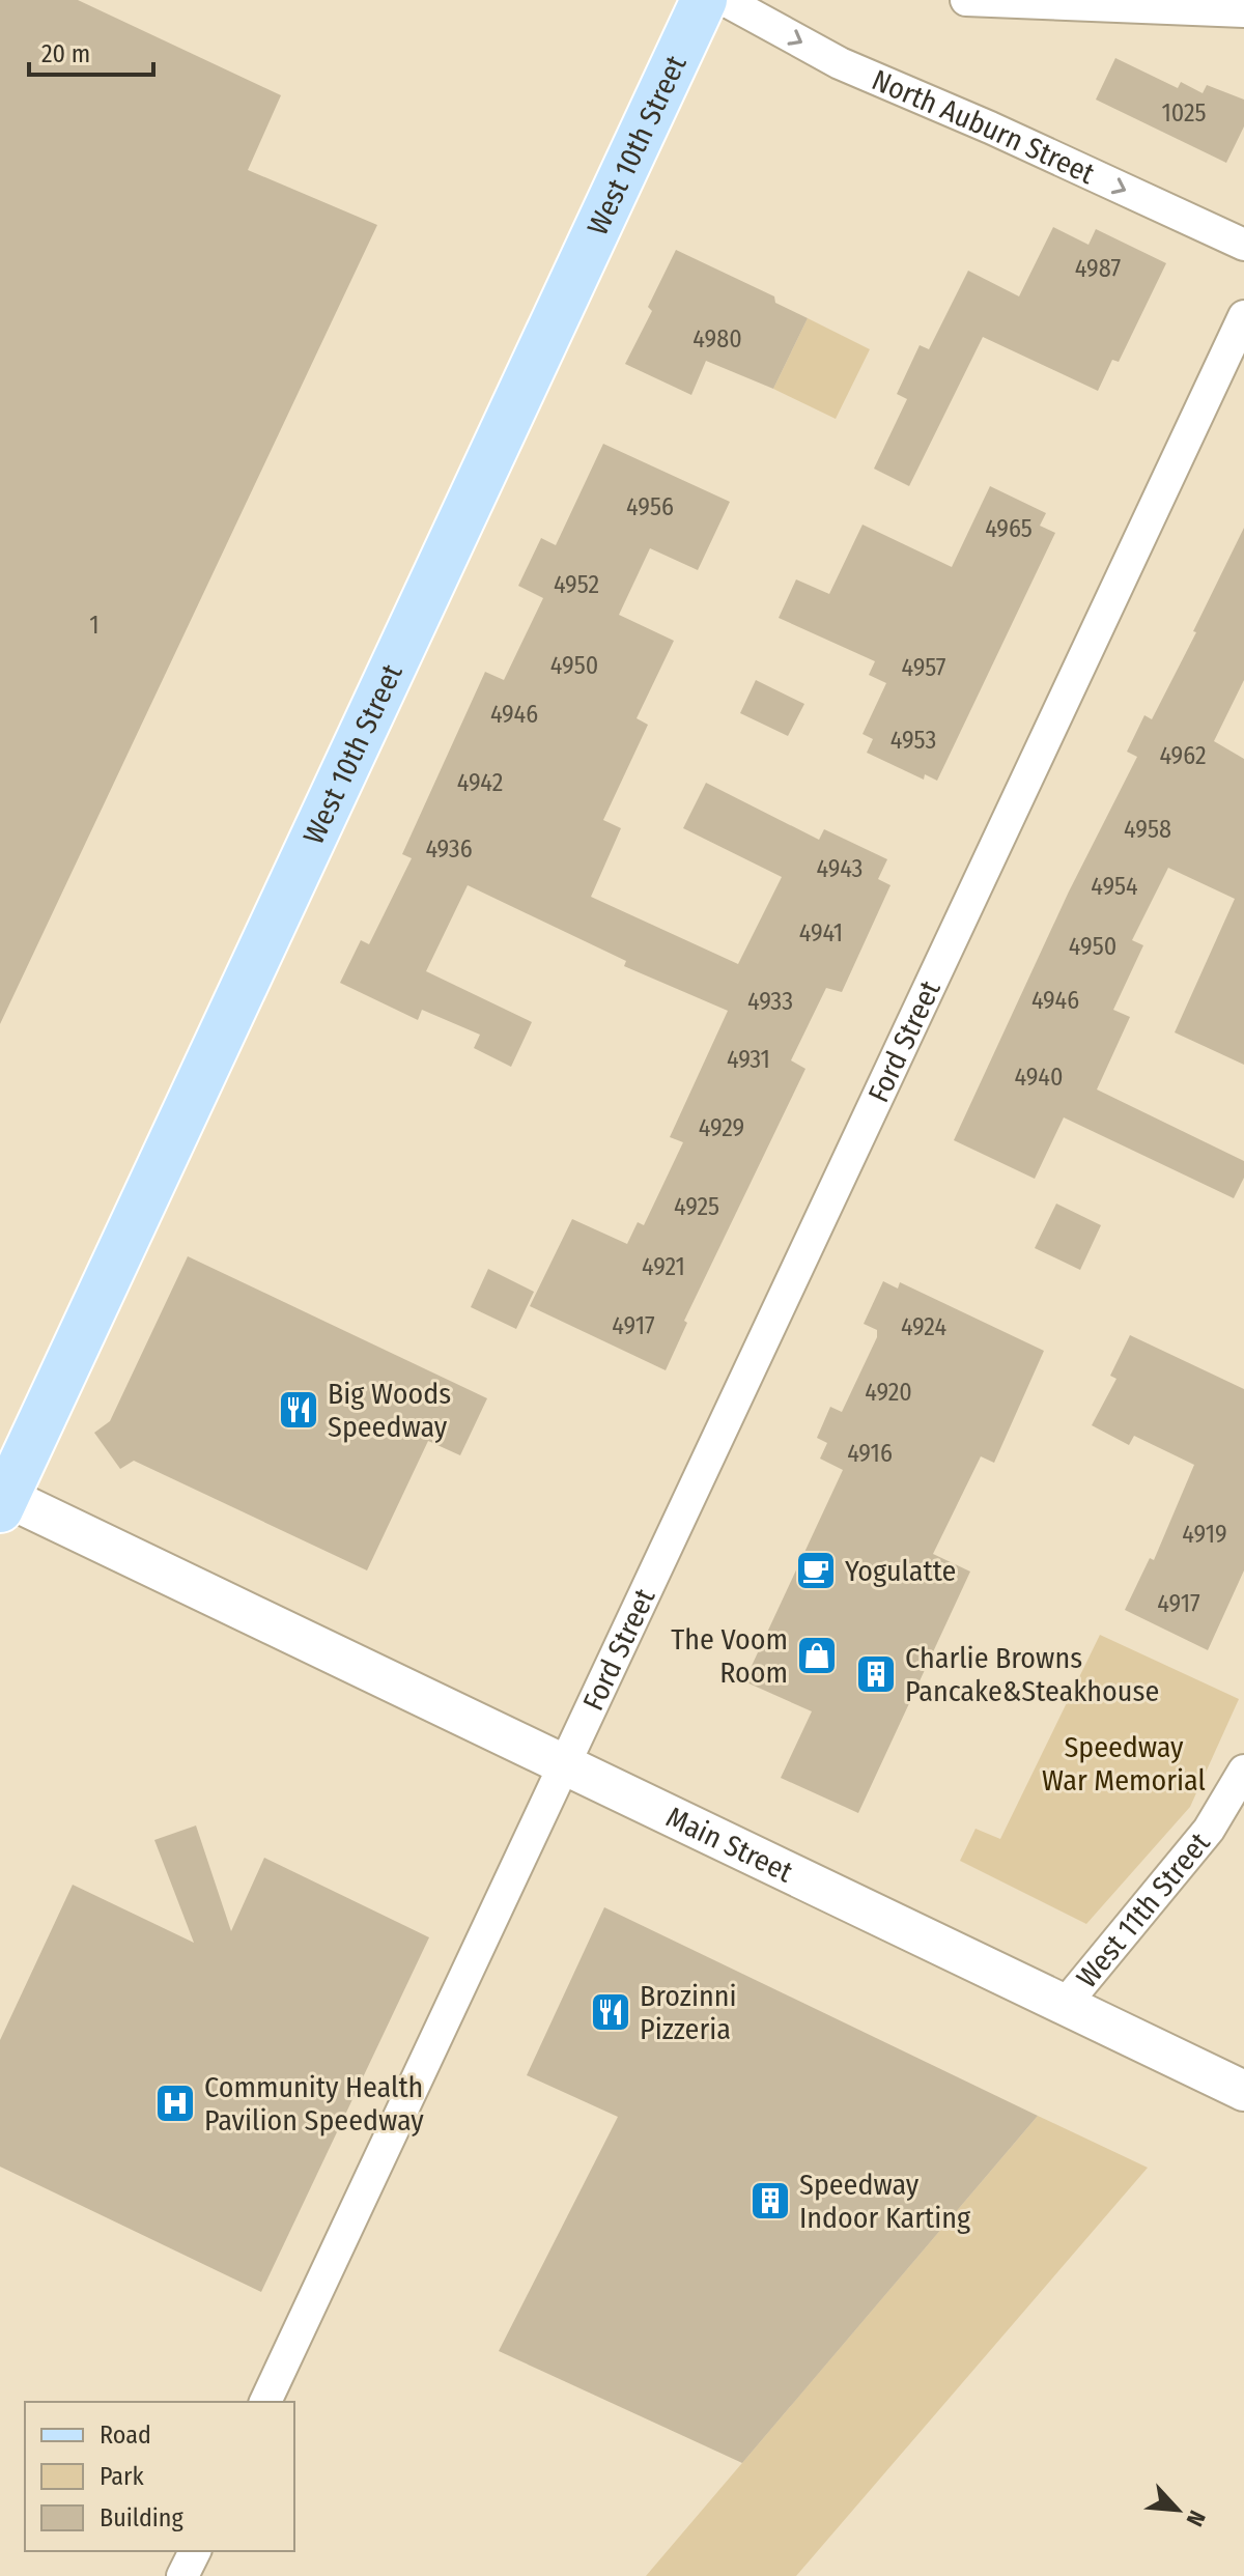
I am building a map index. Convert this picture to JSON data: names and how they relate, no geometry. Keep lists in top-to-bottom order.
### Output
{
  "streets": {
    "main road": ["West 10th Street"],
    "street": [
      "North Auburn Street",
      "Ford Street",
      "Main Street",
      "West 11th Street"
    ]
  },
  "crossings": [
    ["West 10th Street", "Main Street"],
    ["Ford Street", "Main Street"],
    ["Main Street", "West 11th Street"]
  ],
  "parks": ["Speedway War Memorial"],
  "places": {
    "restaurant": ["Big Woods Speedway", "Brozinni Pizzeria"],
    "cafe": ["Yogulatte"],
    "shop": ["The Voom Room"],
    "building": ["Charlie Browns Pancake&Steakhouse", "Speedway Indoor Karting"],
    "hospital": ["Community Health Pavilion Speedway"]
  },
  "house_numbers": [
    "1025",
    "4987",
    "4980",
    "4956",
    "4965",
    "4952",
    "1",
    "4950",
    "4957",
    "4946",
    "4953",
    "4962",
    "4942",
    "4958",
    "4936",
    "4943",
    "4954",
    "4941",
    "4950",
    "4946",
    "4933",
    "4931",
    "4940",
    "4929",
    "4925",
    "4921",
    "4917",
    "4924",
    "4920",
    "4916",
    "4919",
    "4917"
  ],
  "legend": ["Road", "Park", "Building"],
  "scale_bar": "20 m",
  "north": "bottom right"
}
